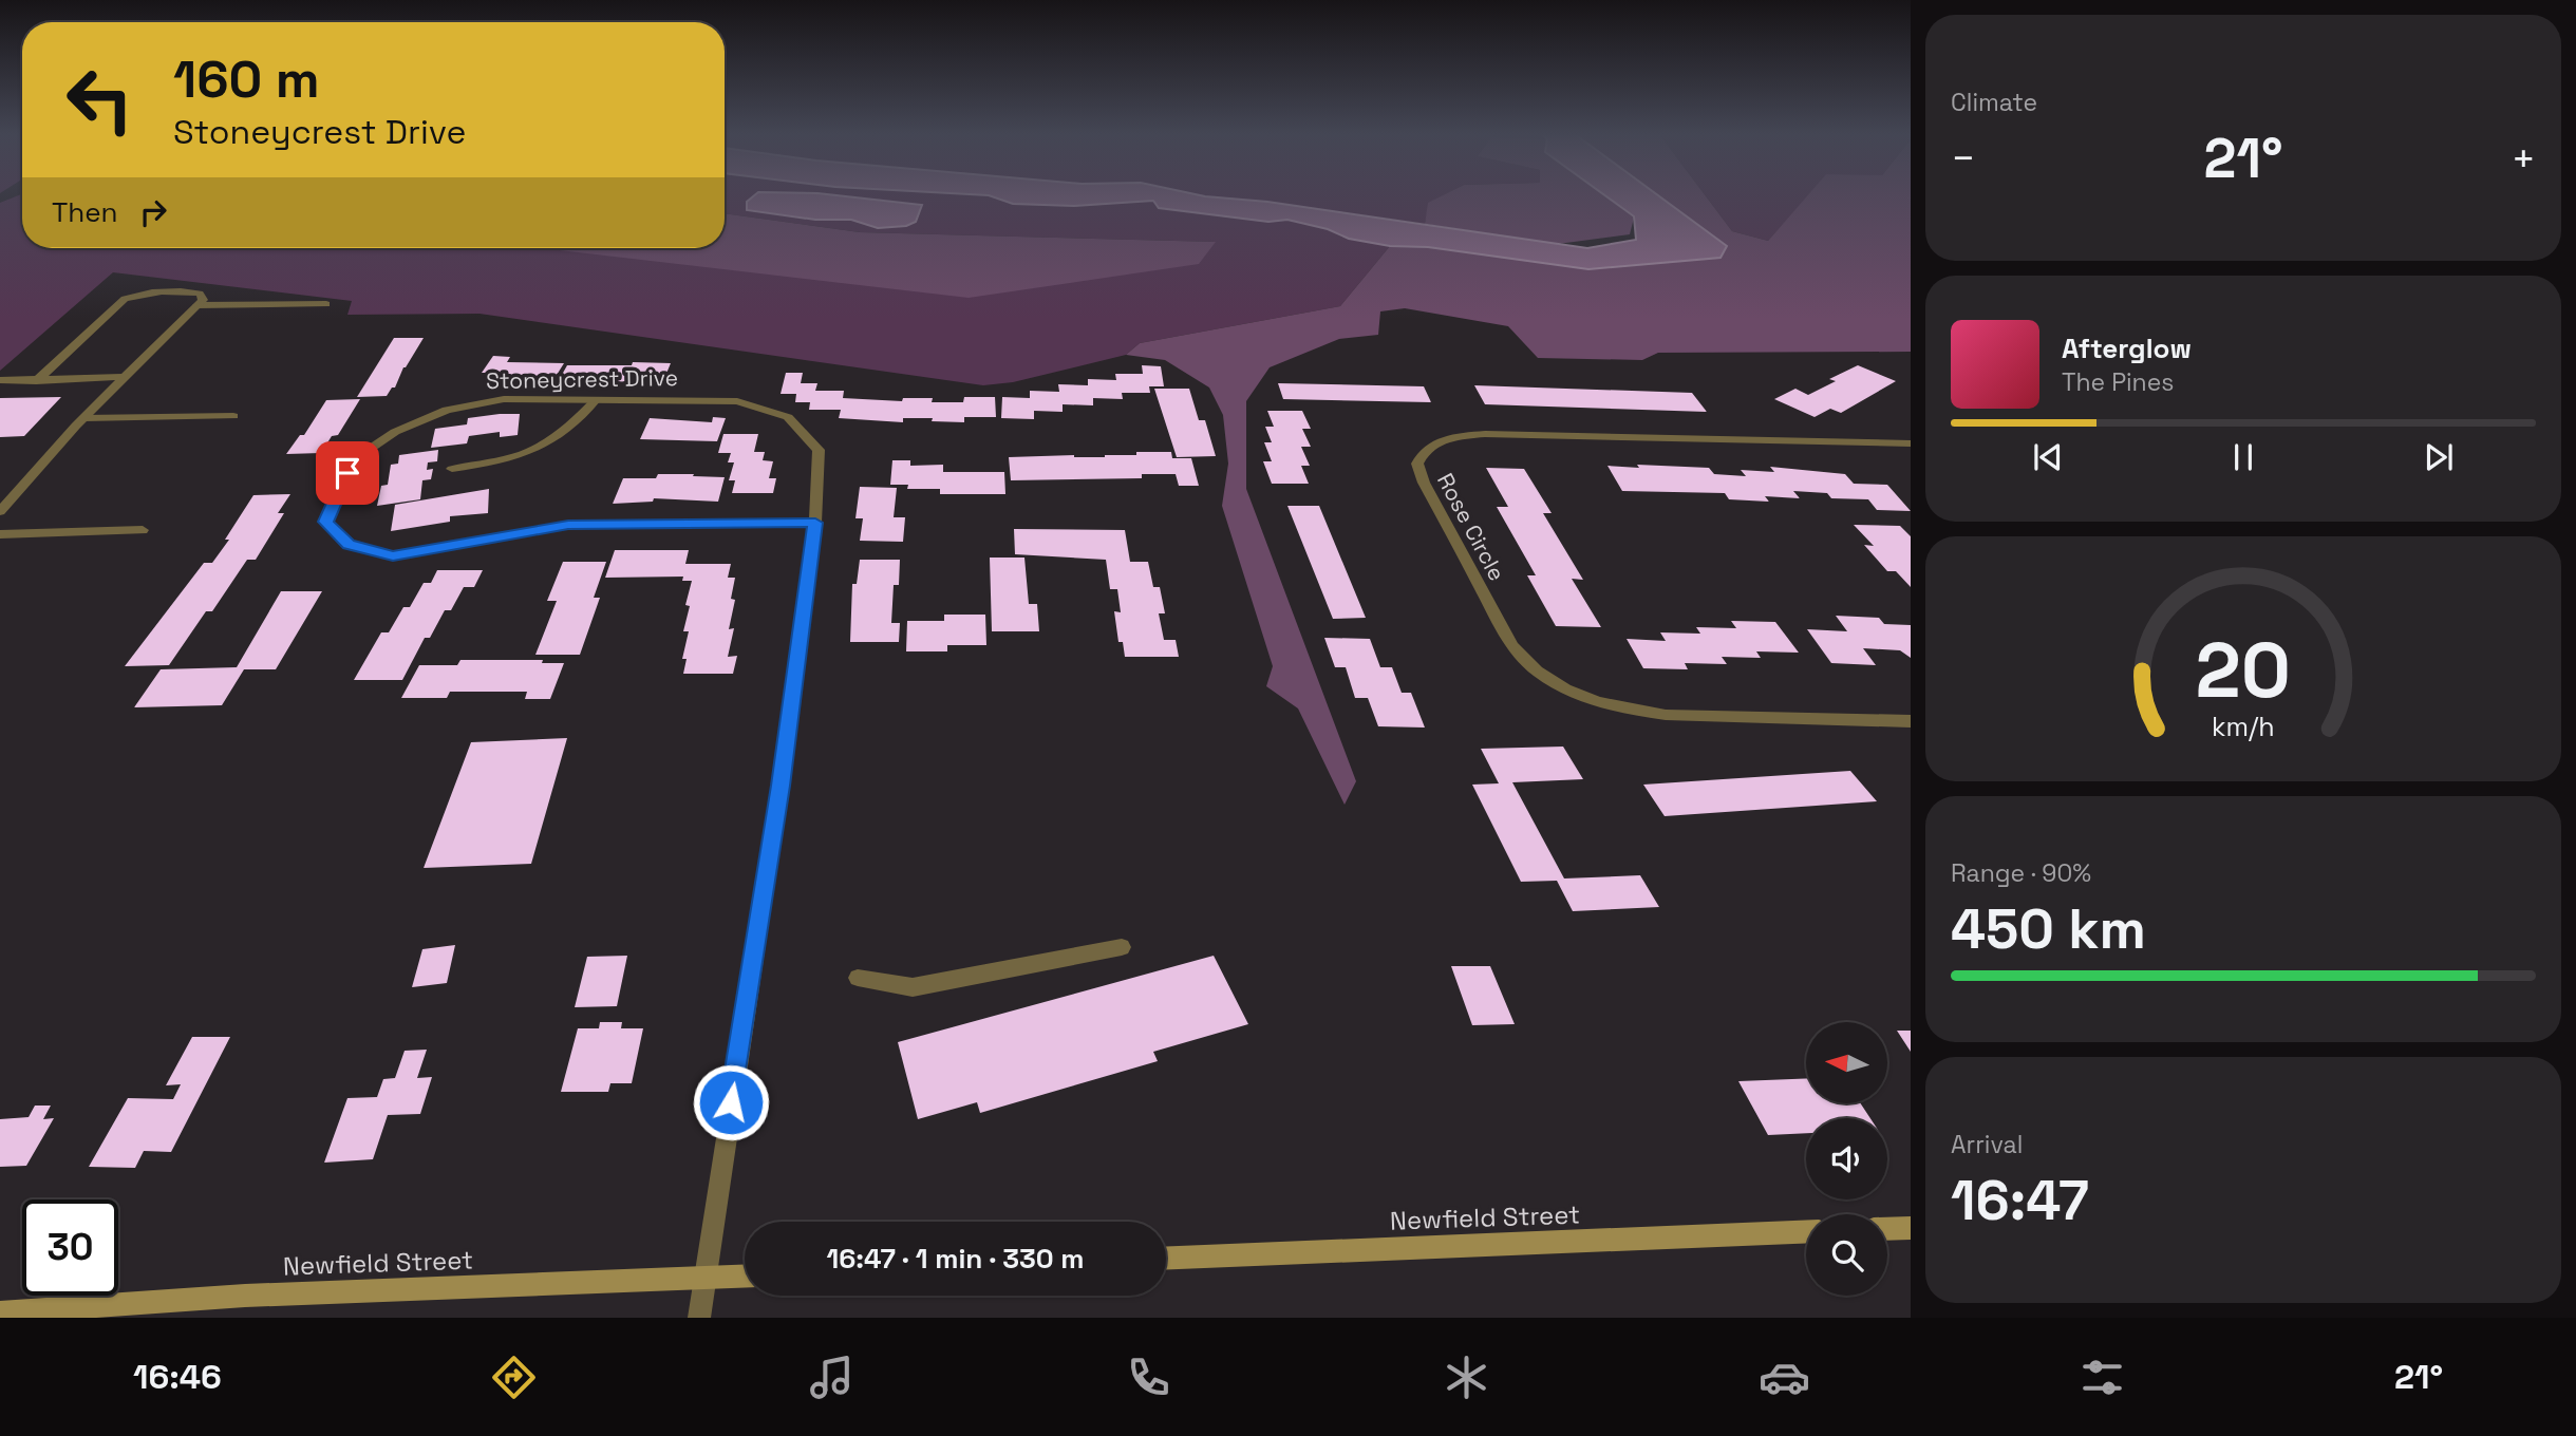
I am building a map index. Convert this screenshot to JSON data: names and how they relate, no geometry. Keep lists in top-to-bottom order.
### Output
{
  "streets": {
    "main road": ["Newfield Street"],
    "street": ["Stoneycrest Drive", "Rose Circle"]
  },
  "crossings": [
    ["Stoneycrest Drive", "Newfield Street"]
  ],
  "north": "left",
  "page": {
    "tile": [
      "Climate",
      ["Range · 90%", "450 km"],
      ["Arrival", "16:47"]
    ],
    "turn": ["160 m", "Stoneycrest Drive"],
    "heat": ["−", "21°", "+"],
    "then": "Then",
    "song": ["Afterglow", "The Pines"],
    "limit": "30",
    "trip": "16:47 · 1 min · 330 m",
    "tabs": ["16:46", "21°"],
    "gauge": ["20", "km/h"]
  }
}
